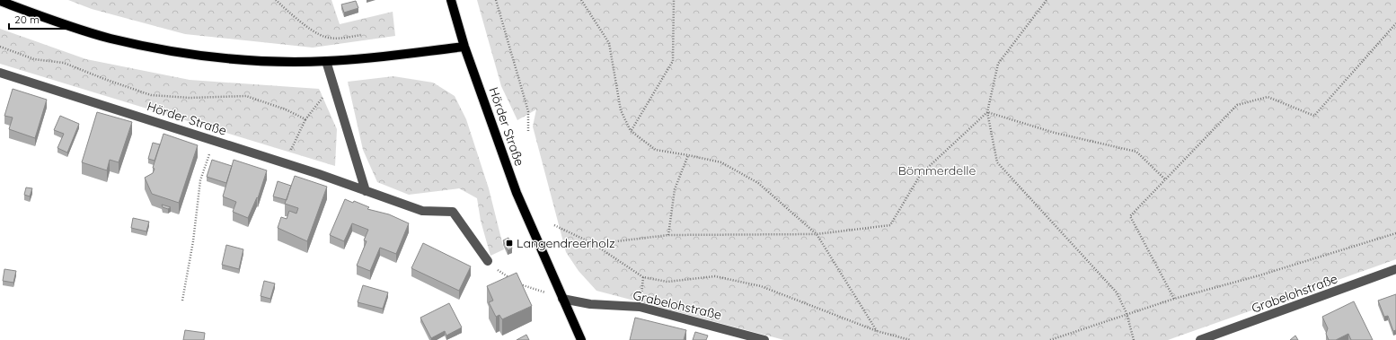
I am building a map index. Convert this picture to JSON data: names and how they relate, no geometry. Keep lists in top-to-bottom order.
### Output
{
  "streets": {
    "main road": ["Hörder Straße"],
    "street": ["Grabelohstraße"]
  },
  "crossings": [
    ["Hörder Straße", "Grabelohstraße"]
  ],
  "parks": ["Bömmerdelle"],
  "places": {
    "transit": ["Langendreerholz"]
  },
  "scale_bar": "20 m"
}
